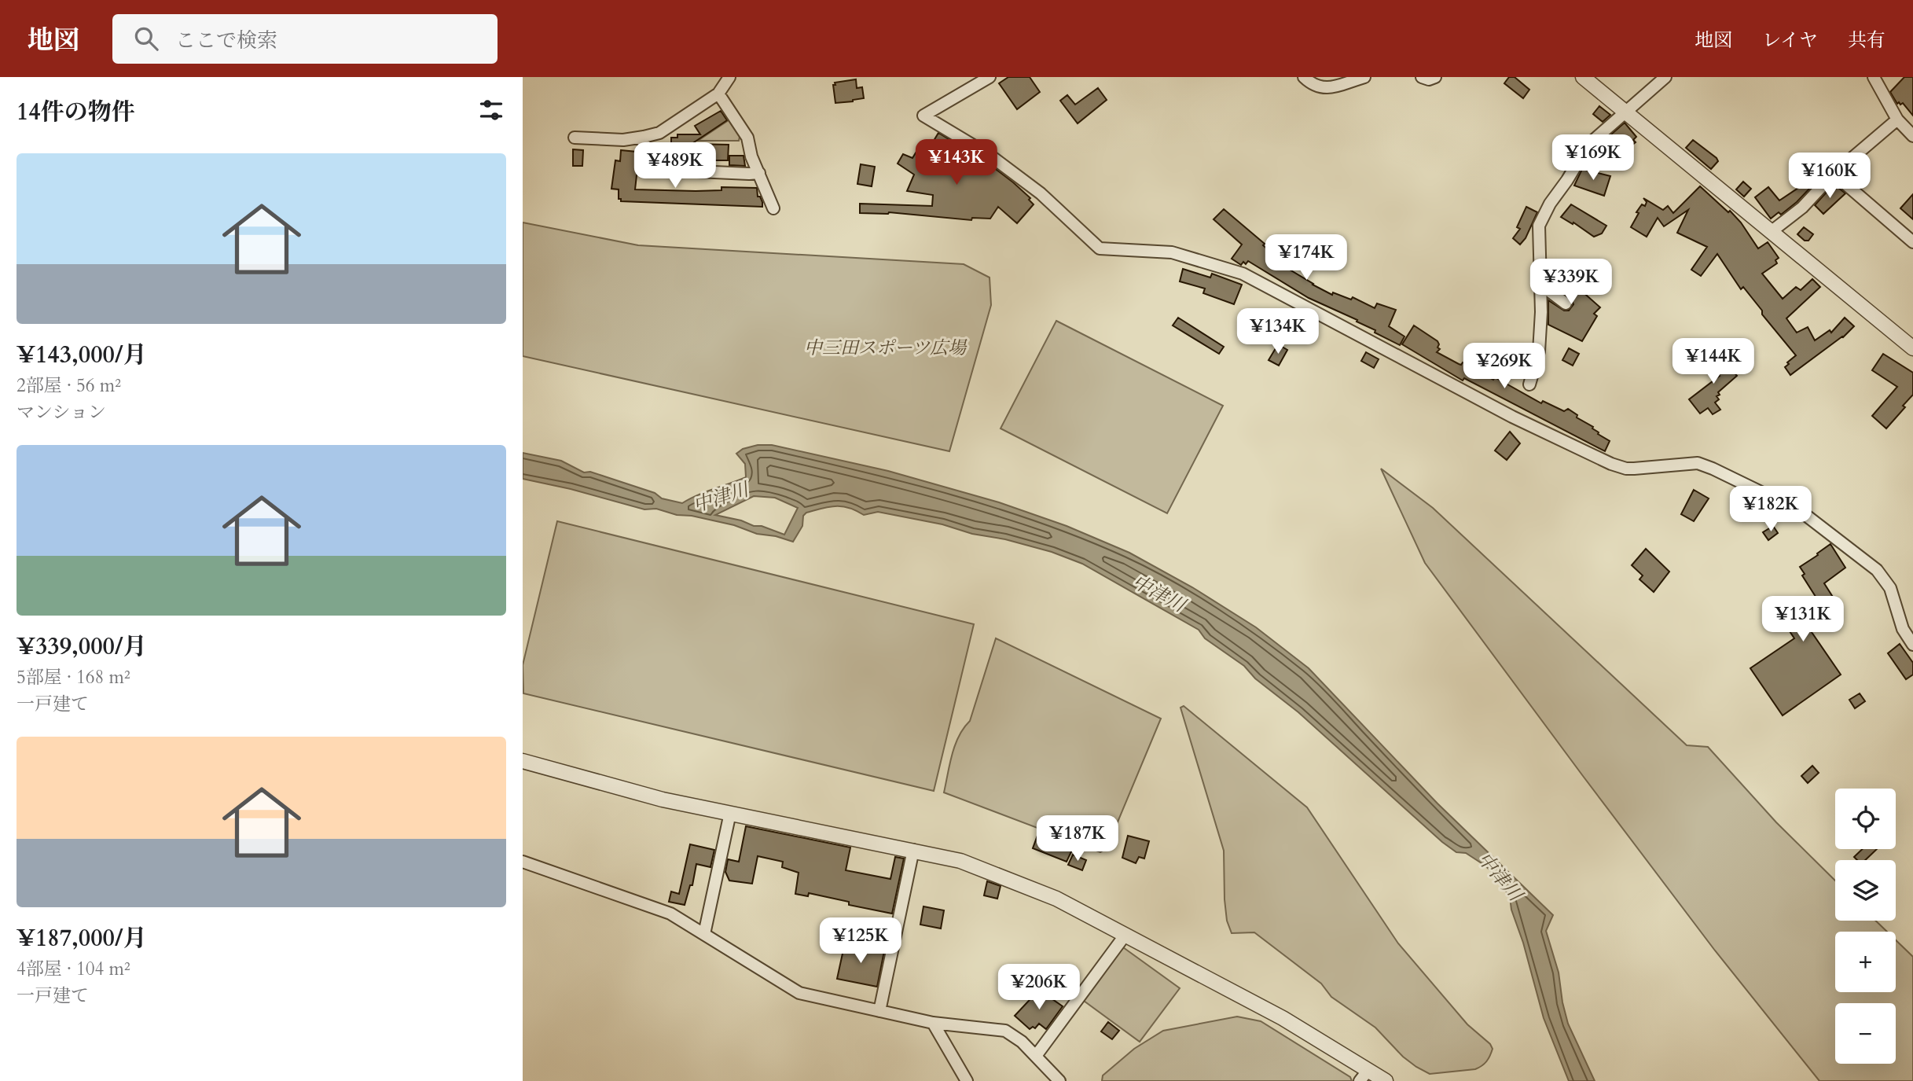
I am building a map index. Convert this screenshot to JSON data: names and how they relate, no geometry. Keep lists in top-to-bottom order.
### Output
{
  "water": ["中津川"],
  "parks": ["中三田スポーツ広場"],
  "page": {
    "header": "地図",
    "search": "ここで検索",
    "nav": ["地図", "レイヤ", "共有"],
    "heading": "14件の物件",
    "price": [
      "¥169K",
      "¥143K",
      "¥489K",
      "¥160K",
      "¥174K",
      "¥339K",
      "¥134K",
      "¥144K",
      "¥269K",
      "¥182K",
      "¥131K",
      "¥187K",
      "¥125K",
      "¥206K"
    ],
    "list": [
      {
        "name": "¥143,000/月",
        "note": "2部屋 · 56 m² · マンション"
      },
      {
        "name": "¥339,000/月",
        "note": "5部屋 · 168 m² · 一戸建て"
      },
      {
        "name": "¥187,000/月",
        "note": "4部屋 · 104 m² · 一戸建て"
      }
    ],
    "map_buttons": ["+", "−"]
  }
}
